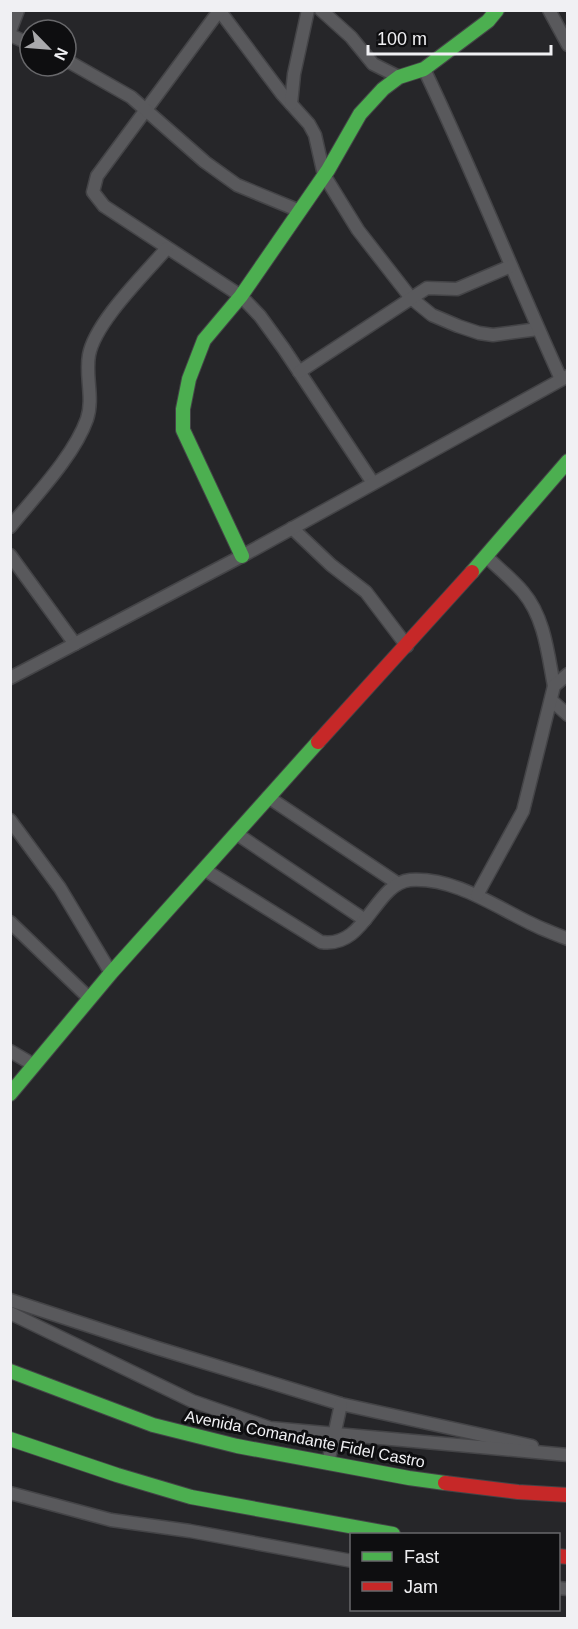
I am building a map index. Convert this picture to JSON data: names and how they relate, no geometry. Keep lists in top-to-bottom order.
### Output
{
  "streets": {
    "main road": ["Avenida Comandante Fidel Castro"]
  },
  "legend": ["Fast", "Jam"],
  "scale_bar": "100 m",
  "north": "bottom right"
}
